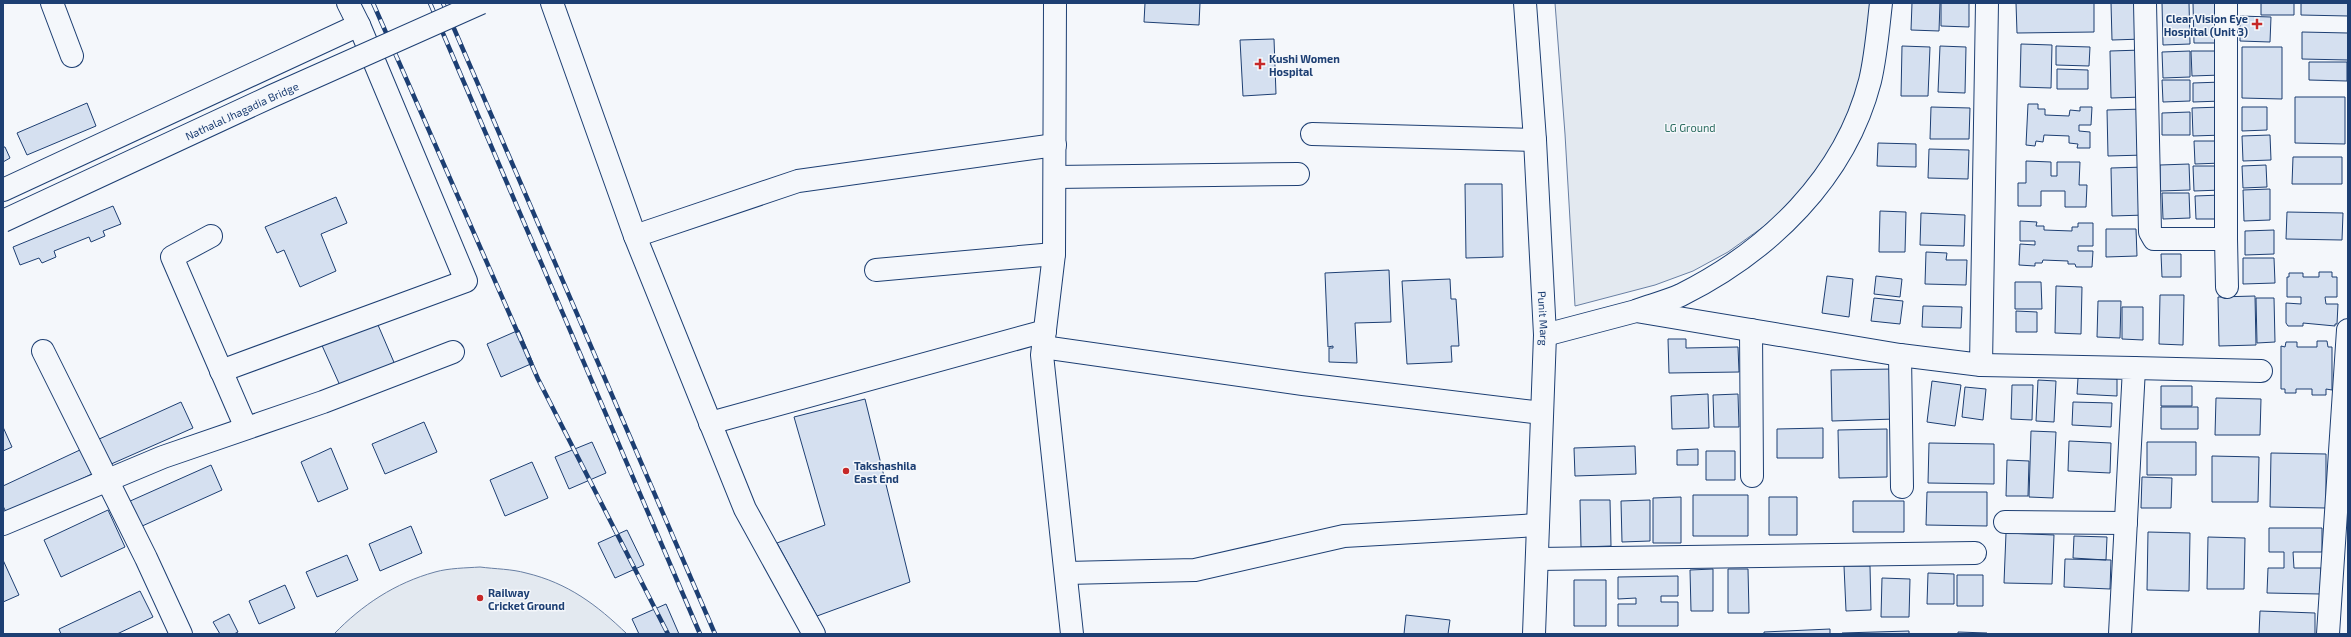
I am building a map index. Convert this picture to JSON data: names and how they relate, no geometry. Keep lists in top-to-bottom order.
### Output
{
  "streets": {
    "street": ["Nathalal Jhagadia Bridge", "Punit Marg"]
  },
  "parks": ["LG Ground"],
  "places": {
    "health": ["Clear Vision Eye Hospital (Unit 3)", "Kushi Women Hospital"],
    "other": ["Takshashila East End", "Railway Cricket Ground"]
  }
}
